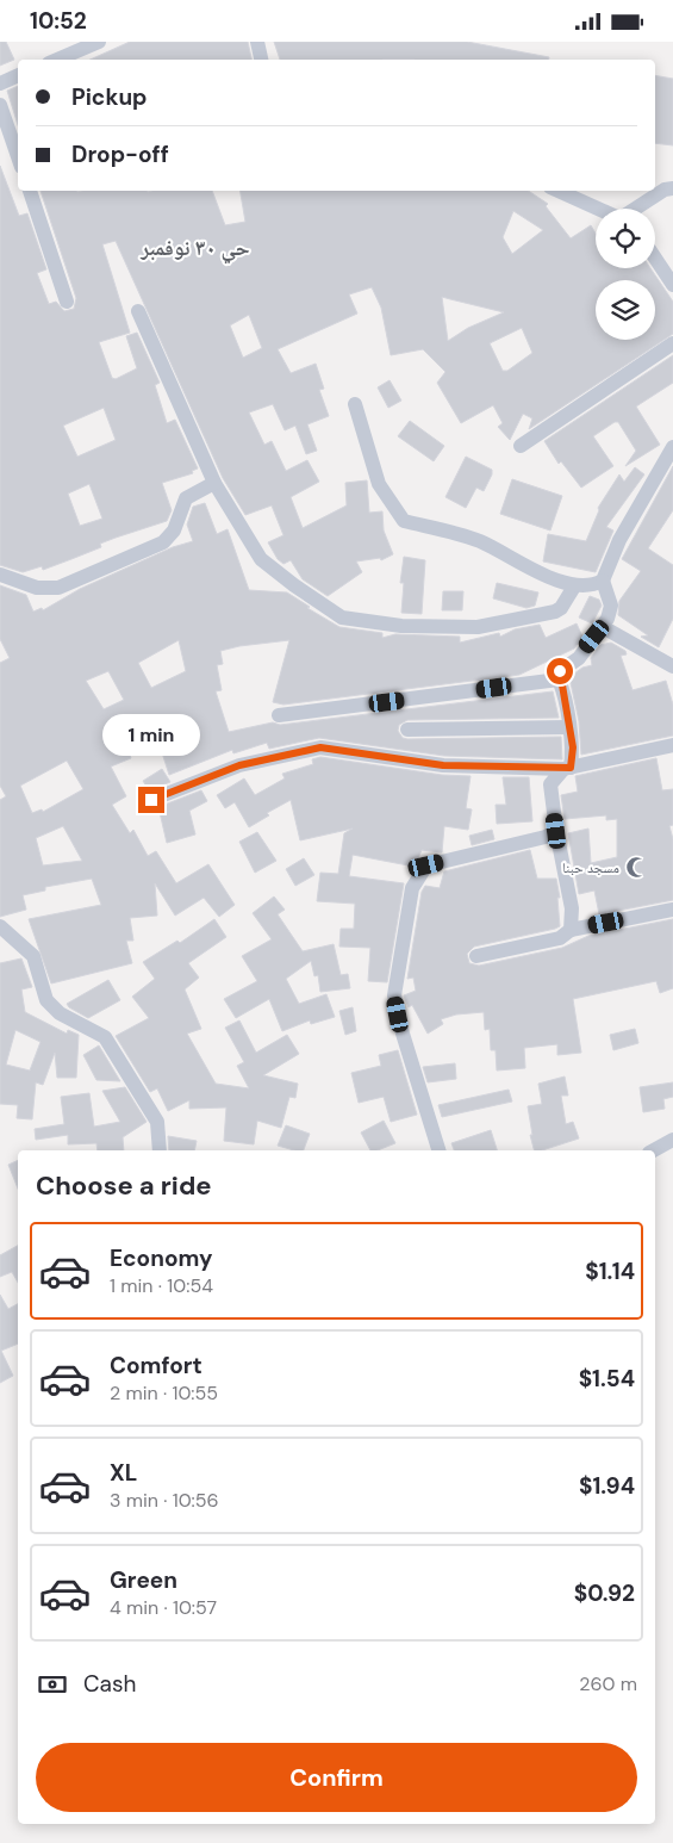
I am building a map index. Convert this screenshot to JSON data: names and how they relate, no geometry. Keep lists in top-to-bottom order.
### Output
{
  "districts": ["حي ۳۰ نوفمبر"],
  "places": {
    "mosque": ["مسجد حبنا"]
  },
  "page": {
    "status": "10:52",
    "banner": ["Pickup", "Drop-off"],
    "bubble": "1 min",
    "heading": "Choose a ride",
    "list": [
      {
        "name": "Economy",
        "note": "1 min · 10:54",
        "value": "$1.14"
      },
      {
        "name": "Comfort",
        "note": "2 min · 10:55",
        "value": "$1.54"
      },
      {
        "name": "XL",
        "note": "3 min · 10:56",
        "value": "$1.94"
      },
      {
        "name": "Green",
        "note": "4 min · 10:57",
        "value": "$0.92"
      }
    ],
    "pay": ["Cash", "260 m"],
    "buttons": "Confirm"
  }
}
